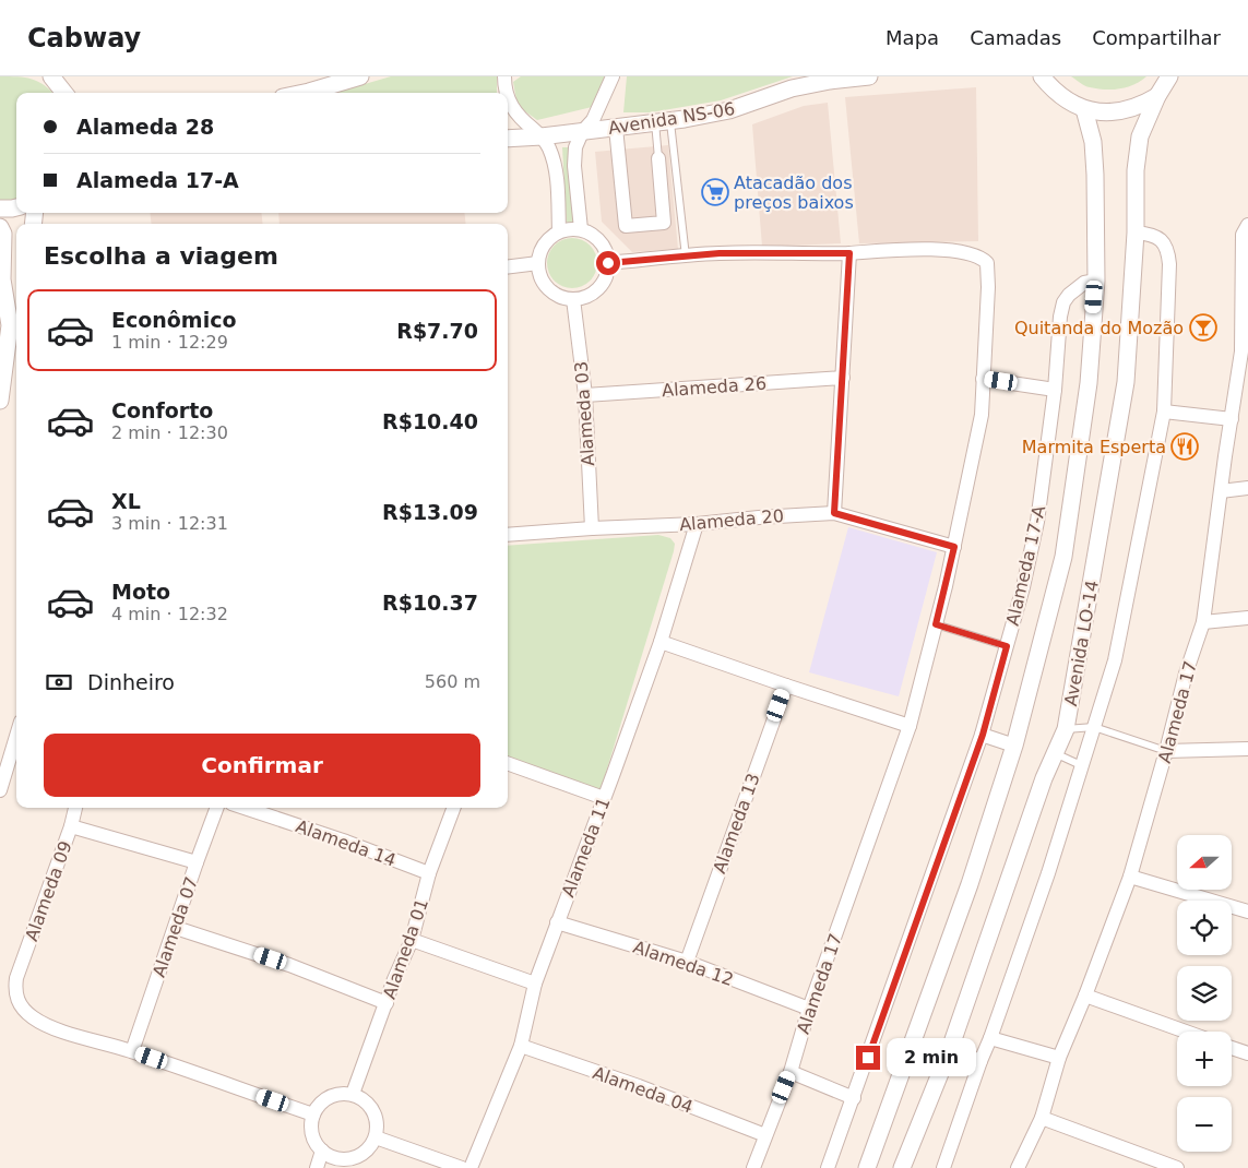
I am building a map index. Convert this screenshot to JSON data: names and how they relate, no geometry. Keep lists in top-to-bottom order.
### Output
{
  "streets": {
    "street": [
      "Avenida NS-06",
      "Alameda 26",
      "Alameda 03",
      "Alameda 20",
      "Alameda 17-A",
      "Avenida LO-14",
      "Alameda 17",
      "Alameda 13",
      "Alameda 14",
      "Alameda 11",
      "Alameda 09",
      "Alameda 07",
      "Alameda 01",
      "Alameda 12",
      "Alameda 04"
    ]
  },
  "crossings": [
    ["Alameda 26", "Alameda 03"],
    ["Alameda 03", "Alameda 20"],
    ["Alameda 20", "Alameda 17"],
    ["Alameda 20", "Alameda 11"],
    ["Alameda 17-A", "Avenida LO-14"],
    ["Alameda 17", "Alameda 12"],
    ["Alameda 17", "Alameda 04"],
    ["Alameda 13", "Alameda 12"],
    ["Alameda 14", "Alameda 01"],
    ["Alameda 11", "Alameda 12"],
    ["Alameda 11", "Alameda 04"],
    ["Alameda 09", "Alameda 07"]
  ],
  "places": {
    "supermarket": ["Atacadão dos preços baixos"],
    "bar": ["Quitanda do Mozão"],
    "restaurant": ["Marmita Esperta"]
  },
  "north": "left",
  "page": {
    "header": "Cabway",
    "nav": ["Mapa", "Camadas", "Compartilhar"],
    "banner": ["Alameda 28", "Alameda 17-A"],
    "heading": "Escolha a viagem",
    "list": [
      {
        "name": "Econômico",
        "note": "1 min · 12:29",
        "value": "R$7.70"
      },
      {
        "name": "Conforto",
        "note": "2 min · 12:30",
        "value": "R$10.40"
      },
      {
        "name": "XL",
        "note": "3 min · 12:31",
        "value": "R$13.09"
      },
      {
        "name": "Moto",
        "note": "4 min · 12:32",
        "value": "R$10.37"
      }
    ],
    "pay": ["Dinheiro", "560 m"],
    "buttons": "Confirmar",
    "map_buttons": ["+", "−"],
    "bubble": "2 min"
  }
}
